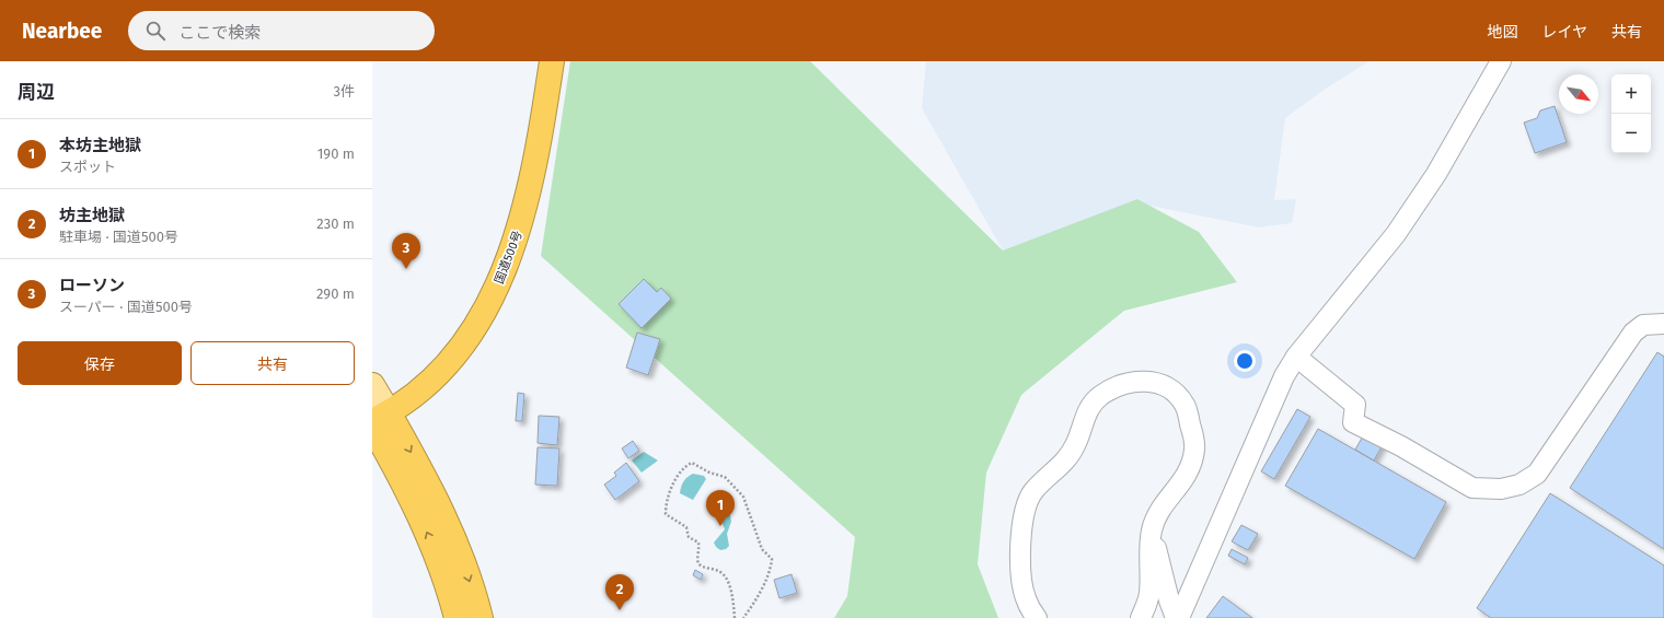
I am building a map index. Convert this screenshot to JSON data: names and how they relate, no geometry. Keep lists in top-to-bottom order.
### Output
{
  "streets": {
    "highway": ["国道500号"]
  },
  "north": "bottom right",
  "page": {
    "header": "Nearbee",
    "search": "ここで検索",
    "nav": ["地図", "レイヤ", "共有"],
    "heading": ["周辺", "3件"],
    "map_buttons": ["+", "−"],
    "list": [
      {
        "mark": "1",
        "name": "本坊主地獄",
        "note": "スポット",
        "value": "190 m"
      },
      {
        "mark": "2",
        "name": "坊主地獄",
        "note": "駐車場 · 国道500号",
        "value": "230 m"
      },
      {
        "mark": "3",
        "name": "ローソン",
        "note": "スーパー · 国道500号",
        "value": "290 m"
      }
    ],
    "pins": ["3", "1", "2"],
    "buttons": ["保存", "共有"]
  }
}
